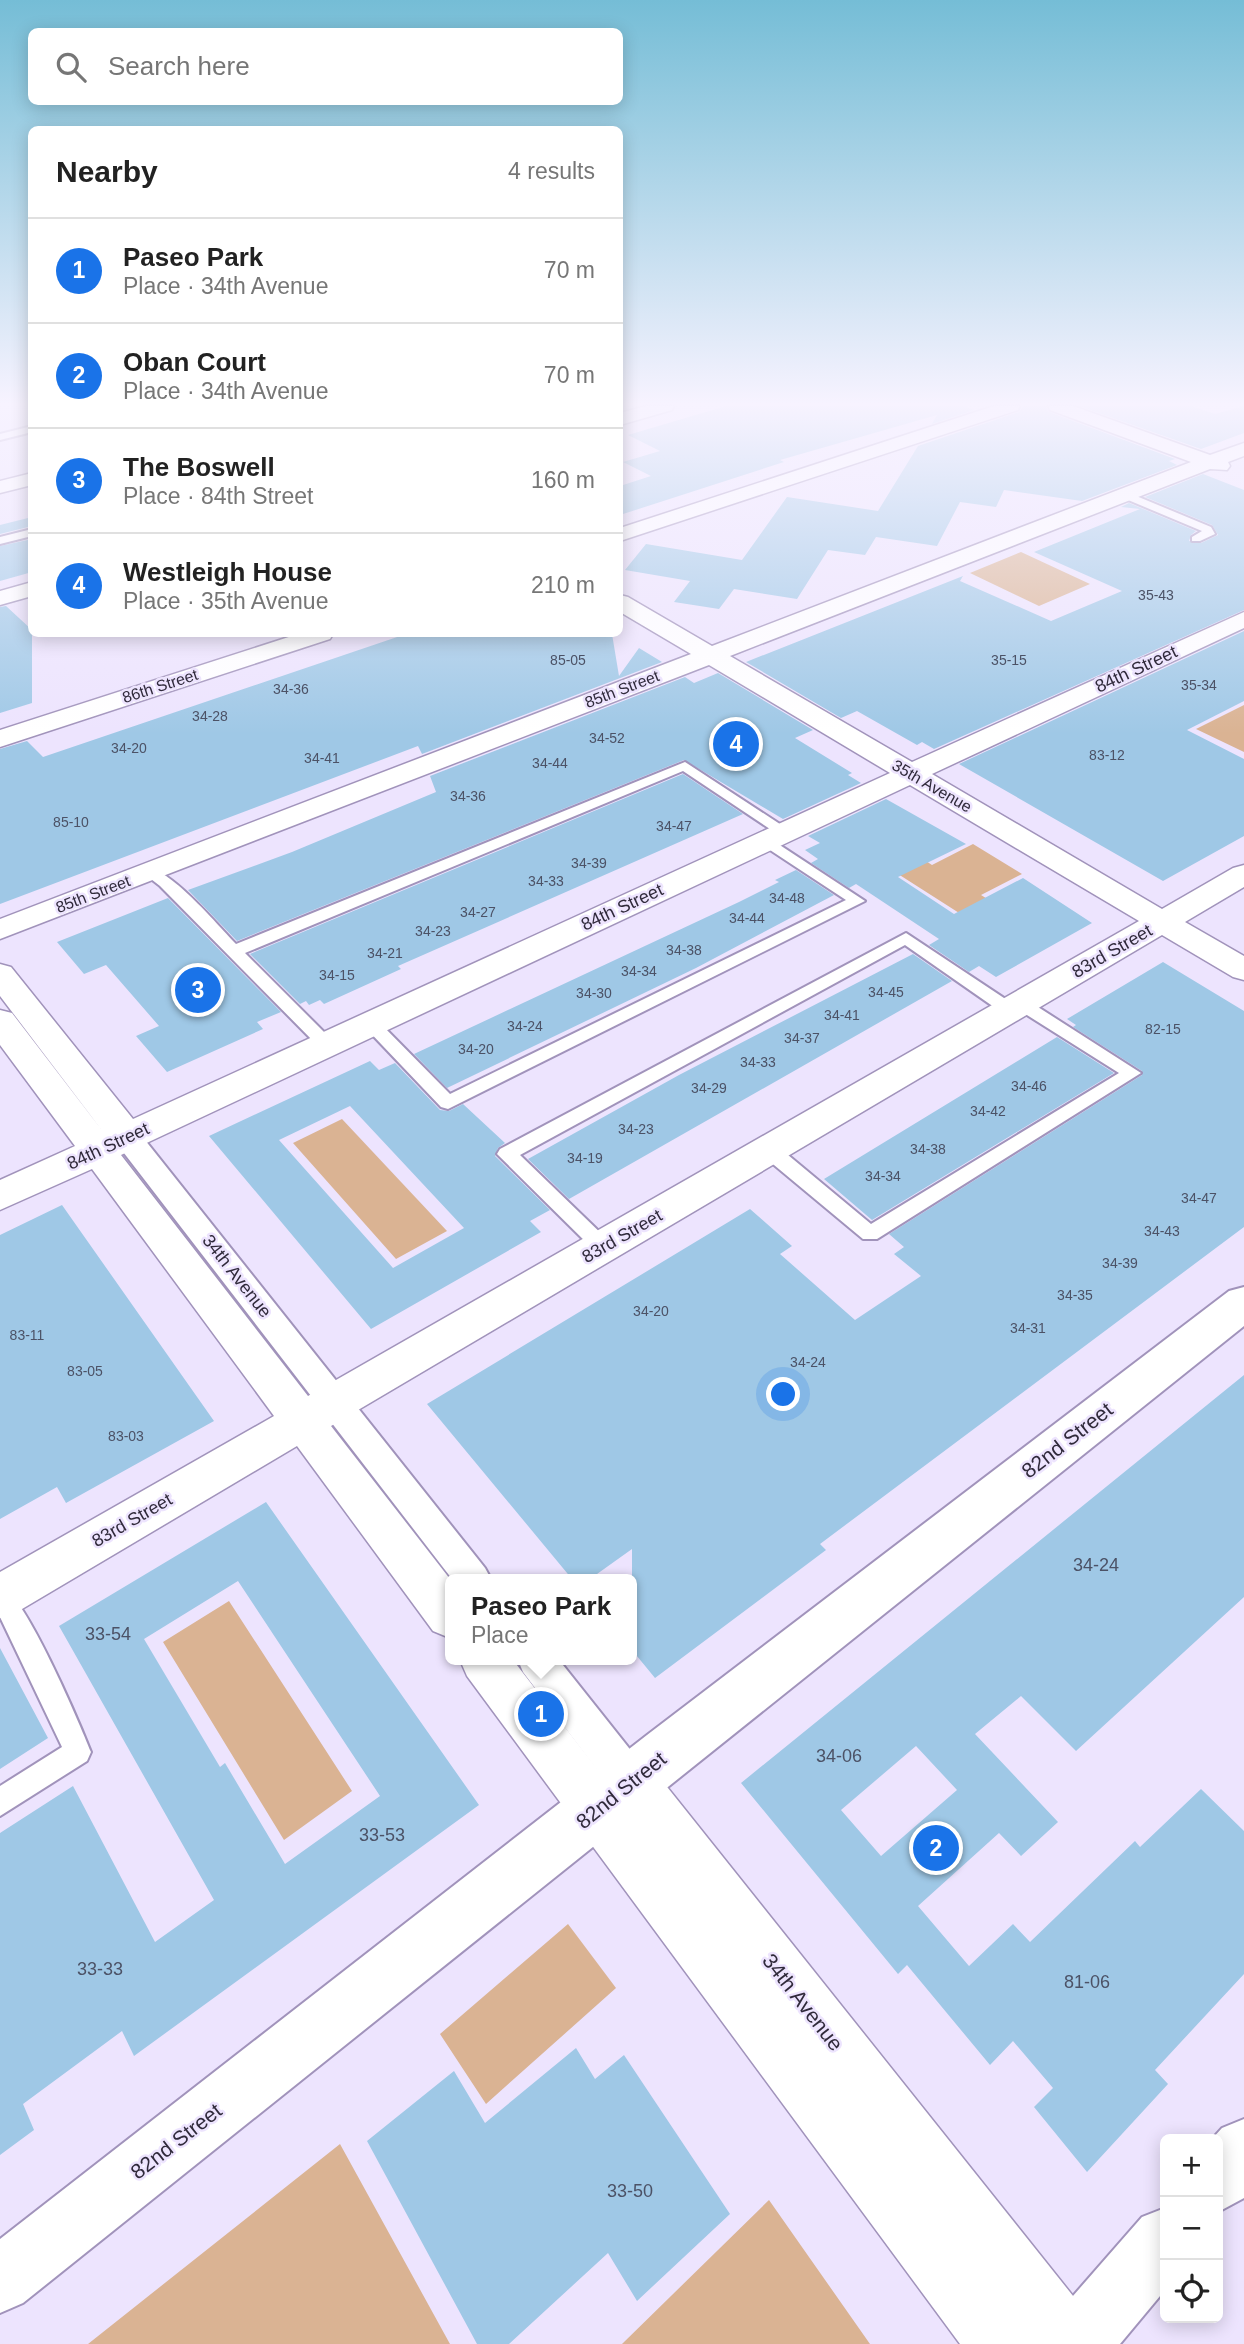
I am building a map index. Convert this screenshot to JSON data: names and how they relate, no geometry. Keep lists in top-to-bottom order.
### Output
{
  "streets": {
    "street": [
      "84th Street",
      "86th Street",
      "85th Street",
      "35th Avenue",
      "83rd Street",
      "34th Avenue",
      "82nd Street"
    ]
  },
  "crossings": [
    ["84th Street", "35th Avenue"],
    ["84th Street", "34th Avenue"],
    ["85th Street", "35th Avenue"],
    ["35th Avenue", "83rd Street"],
    ["83rd Street", "34th Avenue"],
    ["34th Avenue", "82nd Street"]
  ],
  "house_numbers": [
    "35-43",
    "85-05",
    "35-15",
    "35-34",
    "34-36",
    "34-28",
    "34-52",
    "34-20",
    "83-12",
    "34-41",
    "34-44",
    "34-36",
    "85-10",
    "34-47",
    "34-39",
    "34-33",
    "34-48",
    "34-27",
    "34-44",
    "34-23",
    "34-38",
    "34-21",
    "34-34",
    "34-15",
    "34-45",
    "34-30",
    "34-41",
    "34-24",
    "82-15",
    "34-37",
    "34-20",
    "34-33",
    "34-46",
    "34-29",
    "34-42",
    "34-23",
    "34-38",
    "34-19",
    "34-34",
    "34-47",
    "34-43",
    "34-39",
    "34-35",
    "34-20",
    "34-31",
    "83-11",
    "34-24",
    "83-05",
    "83-03",
    "34-24",
    "33-54",
    "34-06",
    "33-53",
    "33-33",
    "81-06",
    "33-50"
  ],
  "page": {
    "search": "Search here",
    "heading": ["Nearby", "4 results"],
    "list": [
      {
        "mark": "1",
        "name": "Paseo Park",
        "note": "Place · 34th Avenue",
        "value": "70 m"
      },
      {
        "mark": "2",
        "name": "Oban Court",
        "note": "Place · 34th Avenue",
        "value": "70 m"
      },
      {
        "mark": "3",
        "name": "The Boswell",
        "note": "Place · 84th Street",
        "value": "160 m"
      },
      {
        "mark": "4",
        "name": "Westleigh House",
        "note": "Place · 35th Avenue",
        "value": "210 m"
      }
    ],
    "pins": [
      "4",
      "3",
      "1",
      "2"
    ],
    "popup": ["Paseo Park", "Place"],
    "map_buttons": ["+", "−"]
  }
}
